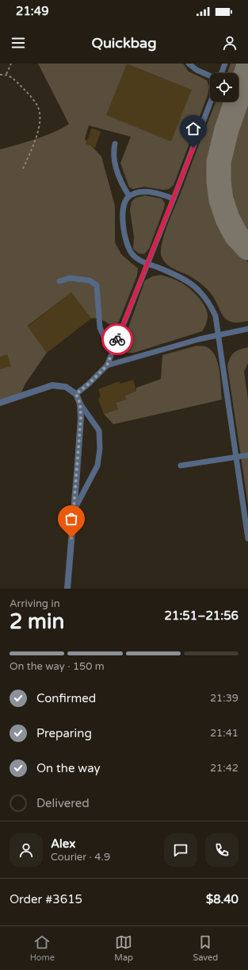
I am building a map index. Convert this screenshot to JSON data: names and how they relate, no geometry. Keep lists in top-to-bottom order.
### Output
{
  "page": {
    "status": "21:49",
    "header": "Quickbag",
    "heading": ["2 min", "Arriving in", "21:51–21:56"],
    "panel": [
      "Alex",
      "Courier · 4.9",
      "Order #3615",
      "$8.40"
    ],
    "bar": "On the way · 150 m",
    "list": [
      ["Confirmed", "21:39"],
      ["Preparing", "21:41"],
      ["On the way", "21:42"],
      "Delivered"
    ],
    "tabs": ["Home", "Map", "Saved"]
  }
}
